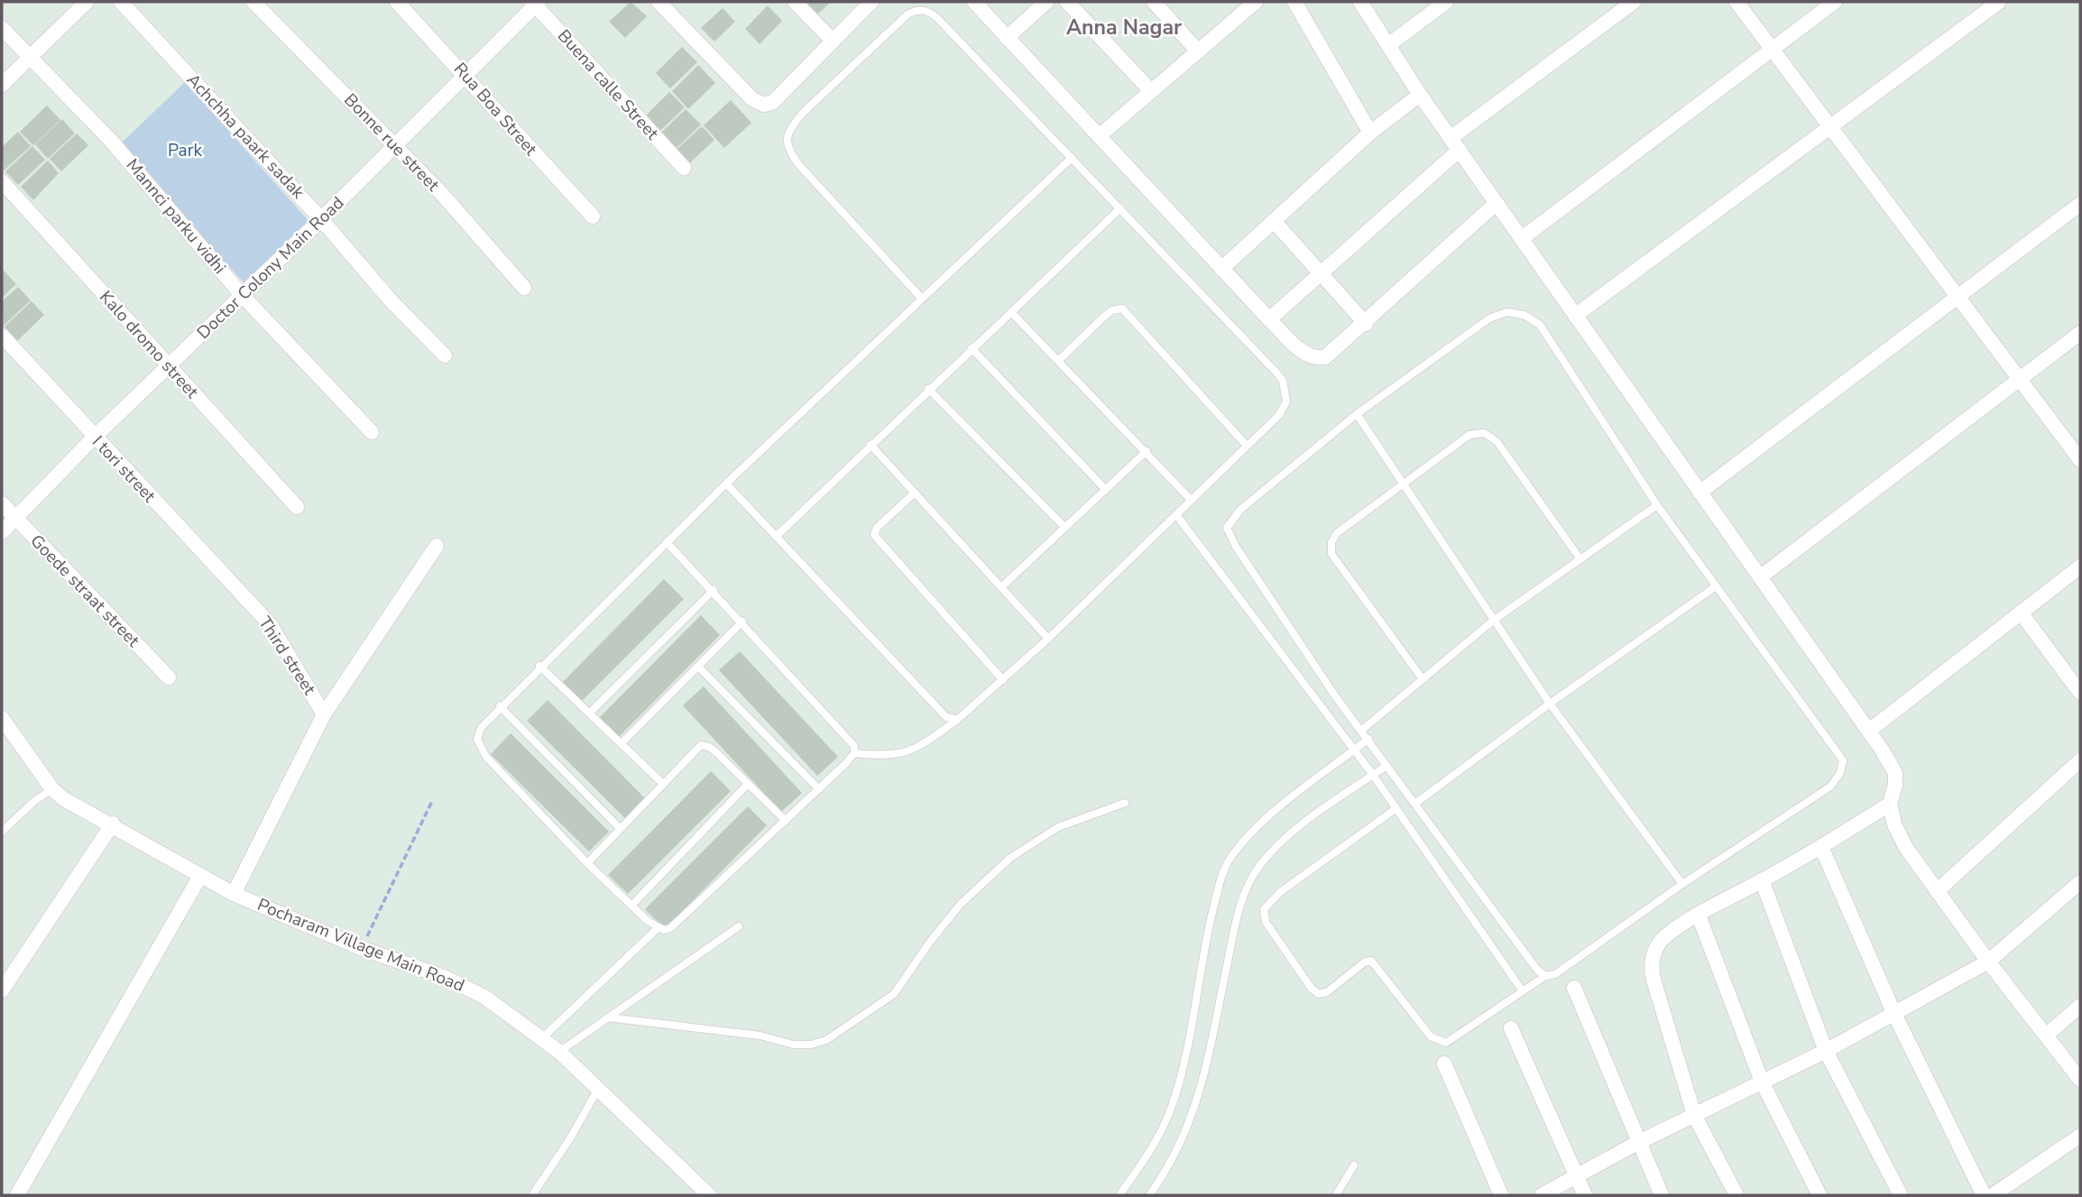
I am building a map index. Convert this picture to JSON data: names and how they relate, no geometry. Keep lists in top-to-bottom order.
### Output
{
  "streets": {
    "street": [
      "Buena calle Street",
      "Rua Boa Street",
      "Achchha paark sadak",
      "Bonne rue street",
      "Mannci parku vidhi",
      "Doctor Colony Main Road",
      "Kalo dromo street",
      "I tori street",
      "Goede straat street",
      "Third street",
      "Pocharam Village Main Road"
    ]
  },
  "crossings": [
    ["Buena calle Street", "Doctor Colony Main Road"],
    ["Rua Boa Street", "Doctor Colony Main Road"],
    ["Achchha paark sadak", "Doctor Colony Main Road"],
    ["Bonne rue street", "Doctor Colony Main Road"],
    ["Mannci parku vidhi", "Doctor Colony Main Road"],
    ["Doctor Colony Main Road", "Kalo dromo street"],
    ["Doctor Colony Main Road", "I tori street"],
    ["Doctor Colony Main Road", "Goede straat street"],
    ["I tori street", "Third street"]
  ],
  "districts": ["Anna Nagar"],
  "parks": ["Park"]
}
